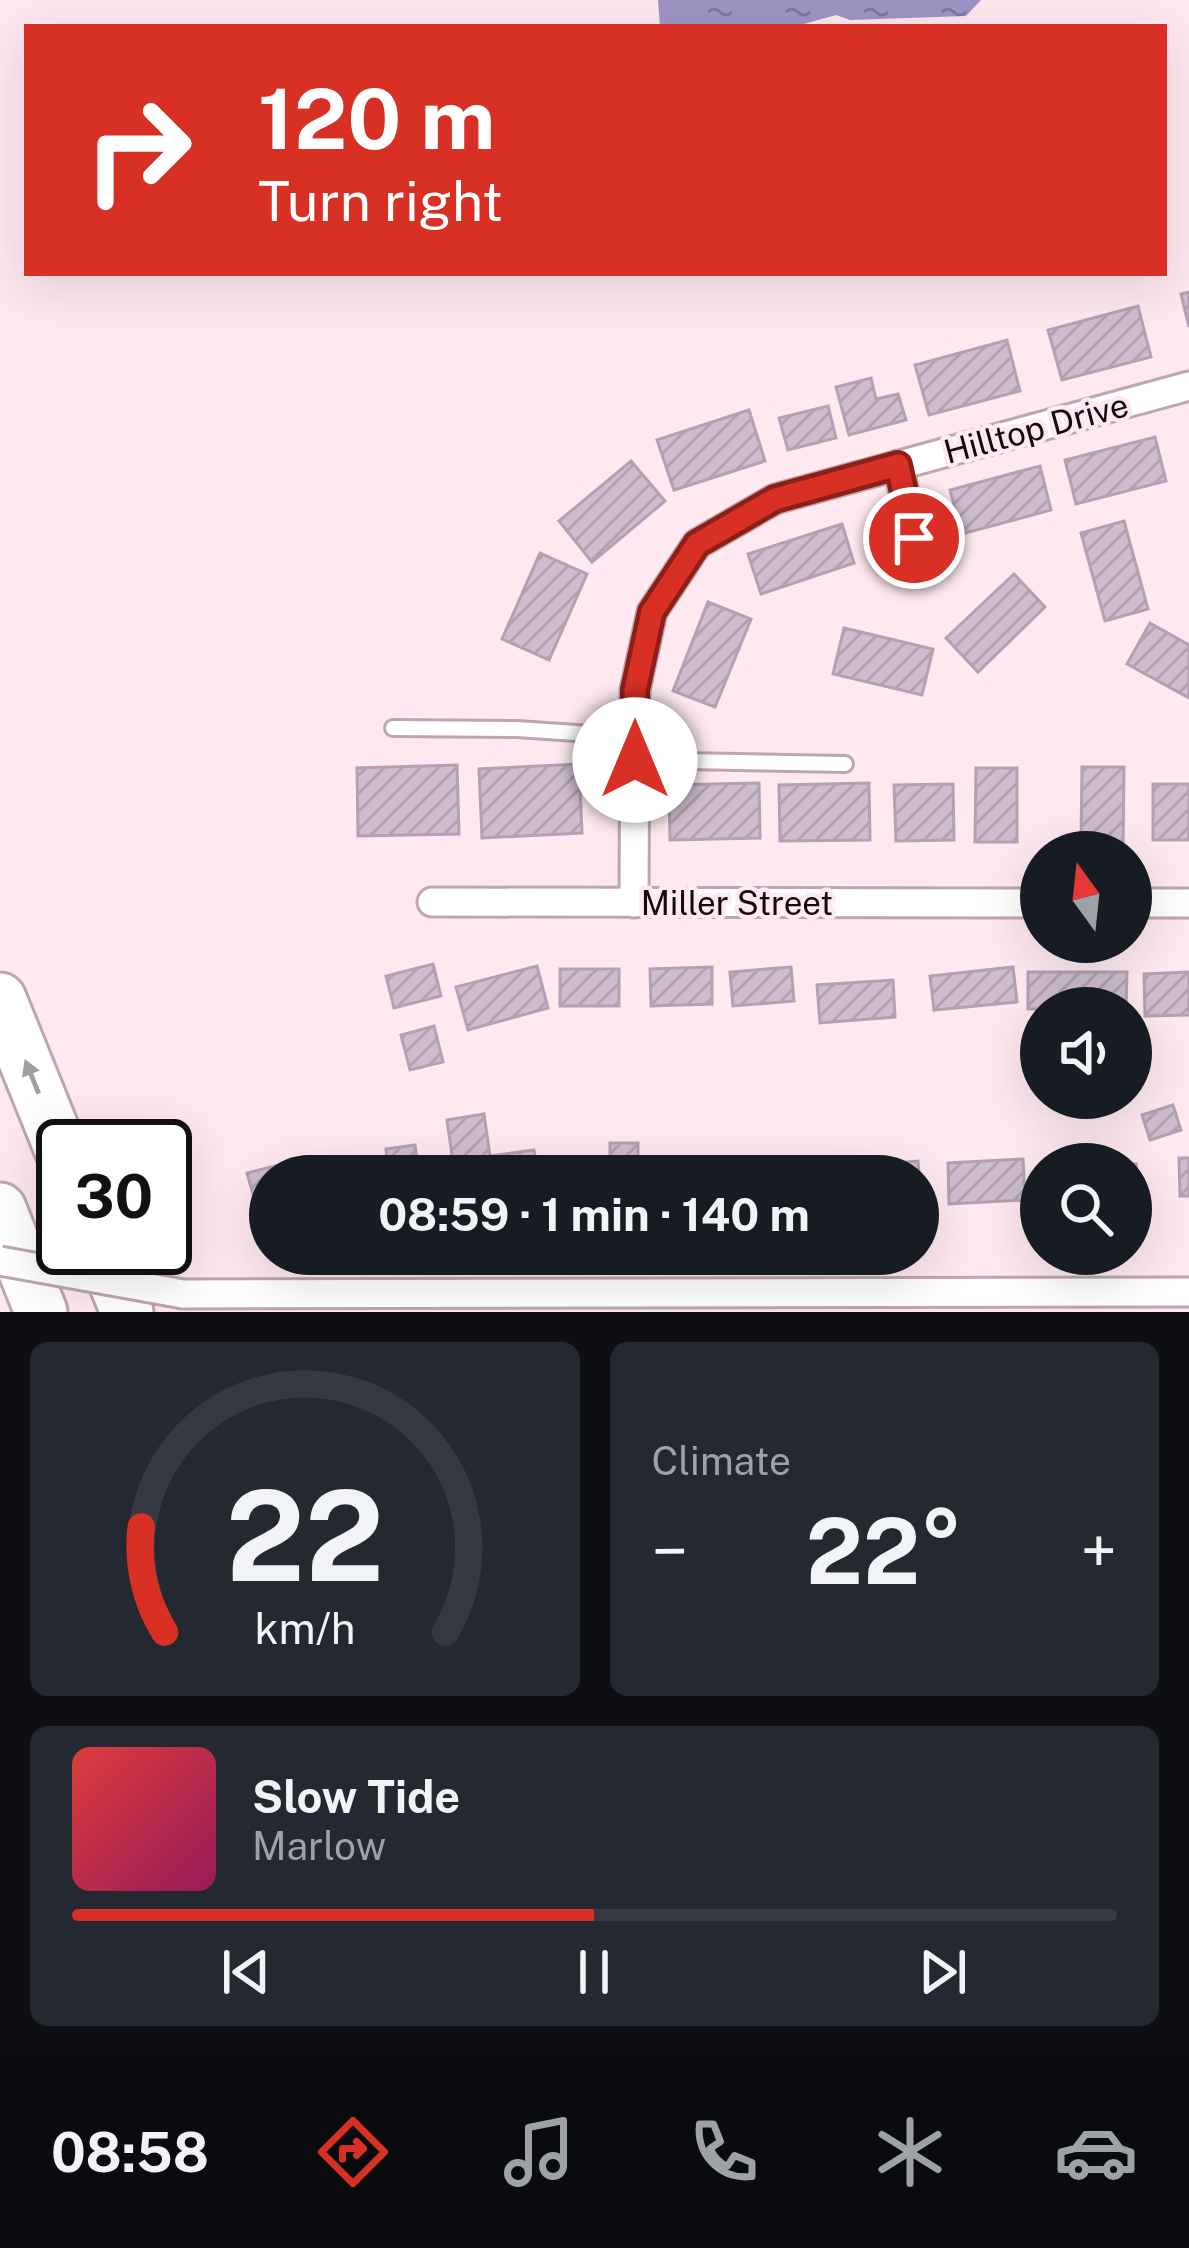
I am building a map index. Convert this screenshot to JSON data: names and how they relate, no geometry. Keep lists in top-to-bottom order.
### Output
{
  "streets": {
    "street": ["Hilltop Drive", "Miller Street"]
  },
  "crossings": [
    ["Hilltop Drive", "Miller Street"]
  ],
  "north": "top",
  "page": {
    "turn": ["120 m", "Turn right"],
    "limit": "30",
    "trip": "08:59 · 1 min · 140 m",
    "tile": "Climate",
    "heat": ["−", "22°", "+"],
    "song": ["Slow Tide", "Marlow"],
    "tabs": "08:58",
    "gauge": ["22", "km/h"]
  }
}
